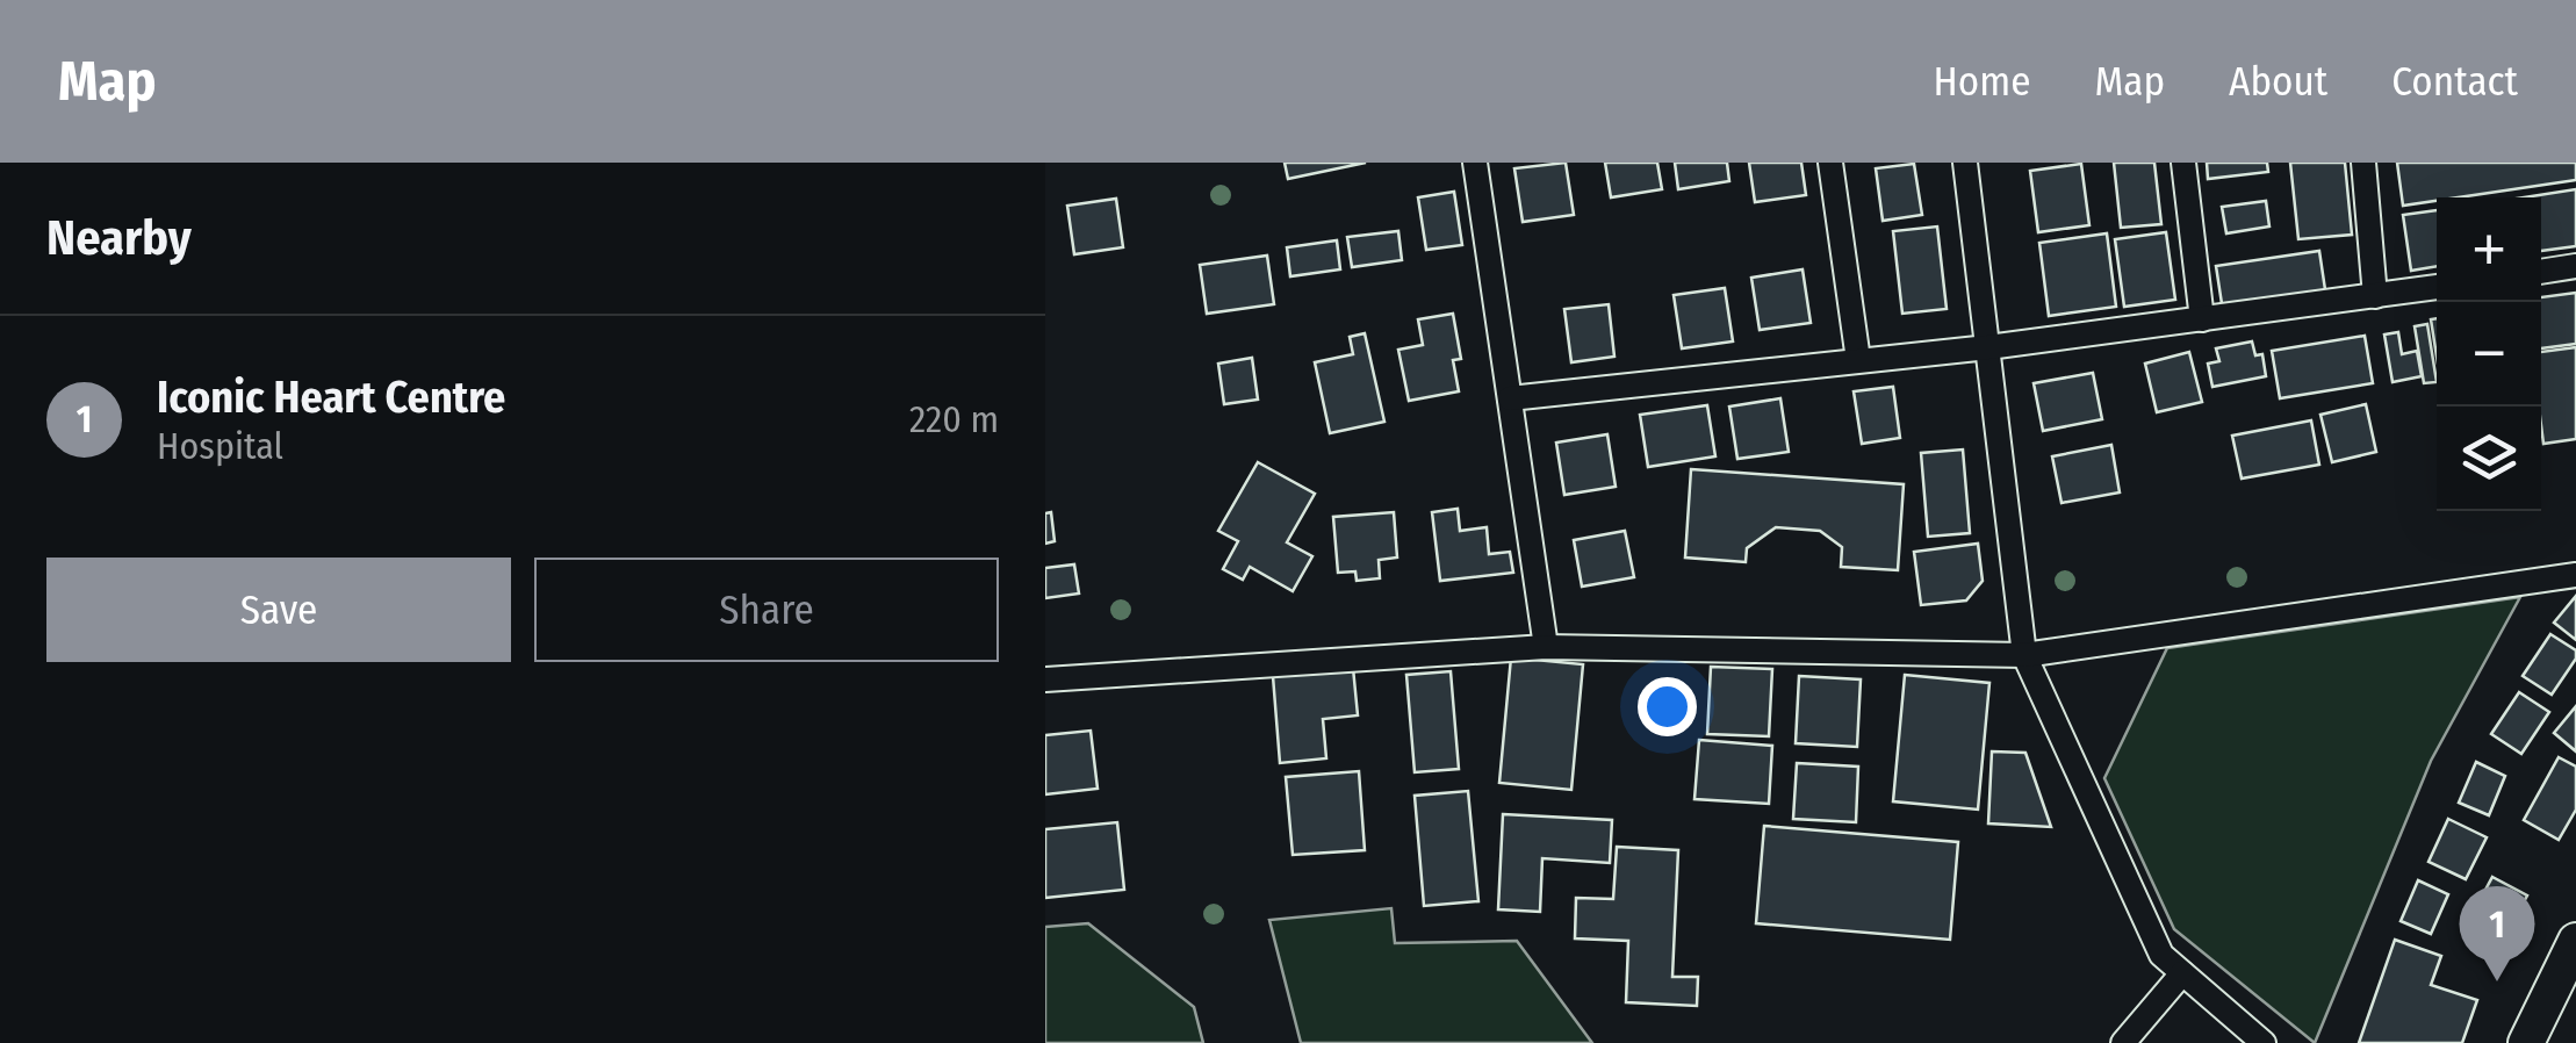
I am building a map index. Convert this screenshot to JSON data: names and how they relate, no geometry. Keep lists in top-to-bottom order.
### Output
{
  "page": {
    "header": "Map",
    "nav": [
      "Home",
      "Map",
      "About",
      "Contact"
    ],
    "heading": "Nearby",
    "map_buttons": ["+", "−"],
    "list": [
      {
        "mark": "1",
        "name": "Iconic Heart Centre",
        "note": "Hospital",
        "value": "220 m"
      }
    ],
    "buttons": ["Save", "Share"],
    "pins": "1"
  }
}
